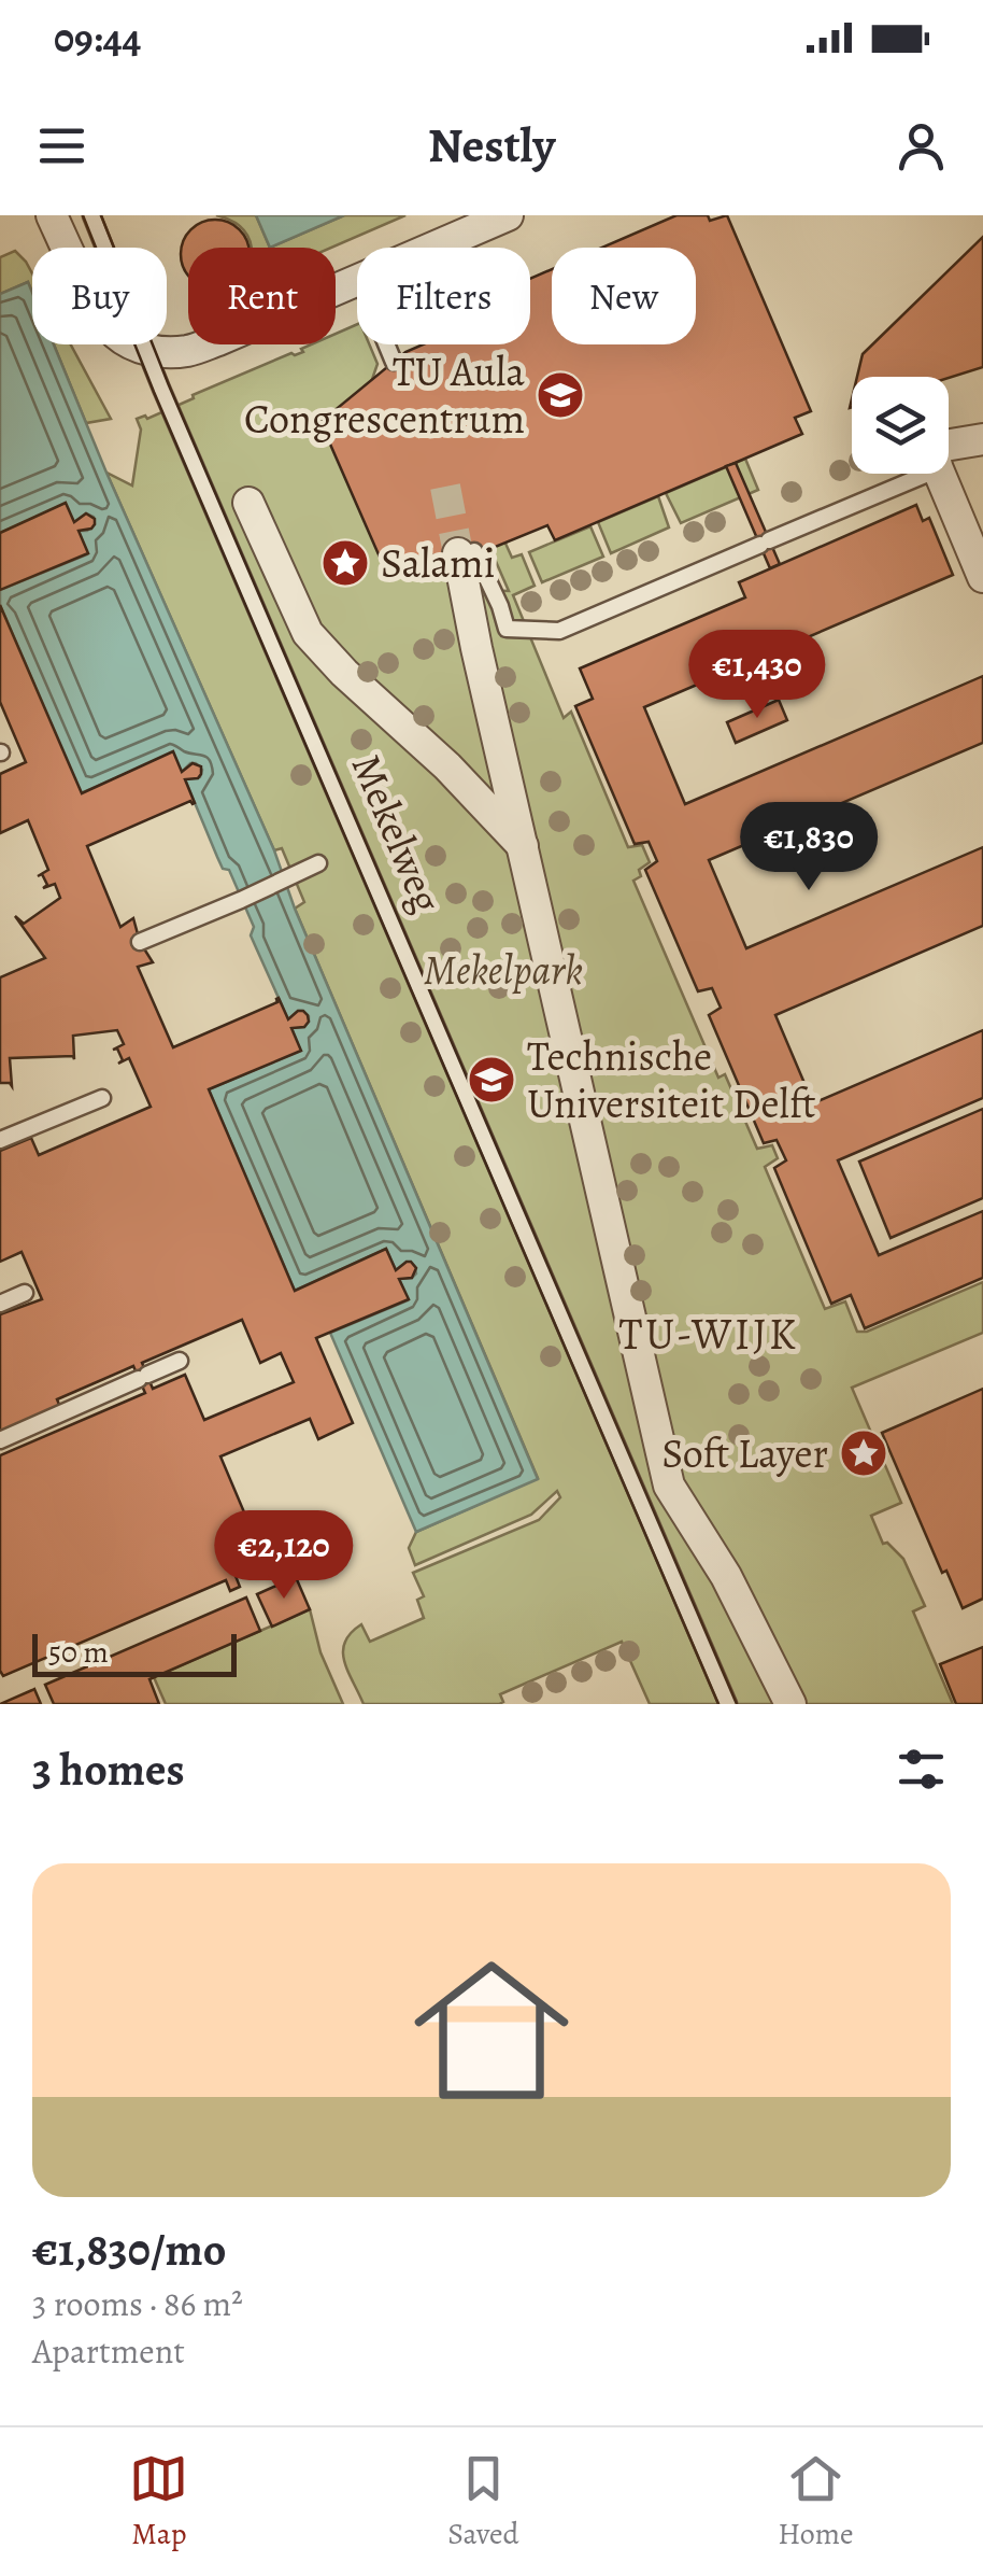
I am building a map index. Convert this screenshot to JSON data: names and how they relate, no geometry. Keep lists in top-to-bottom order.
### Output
{
  "streets": {
    "lane": ["Mekelweg"]
  },
  "districts": ["TU-WIJK"],
  "parks": ["Mekelpark"],
  "places": {
    "school or university": ["TU Aula Congrescentrum", "Technische Universiteit Delft"],
    "place": ["Salami", "Soft Layer"]
  },
  "scale_bar": "50 m",
  "page": {
    "status": "09:44",
    "header": "Nestly",
    "chip": [
      "Buy",
      "Rent",
      "Filters",
      "New"
    ],
    "price": ["€1,430", "€1,830", "€2,120"],
    "scale": "50 m",
    "heading": "3 homes",
    "list": [
      {
        "name": "€1,830/mo",
        "note": "3 rooms · 86 m² · Apartment"
      }
    ],
    "tabs": ["Map", "Saved", "Home"]
  }
}
